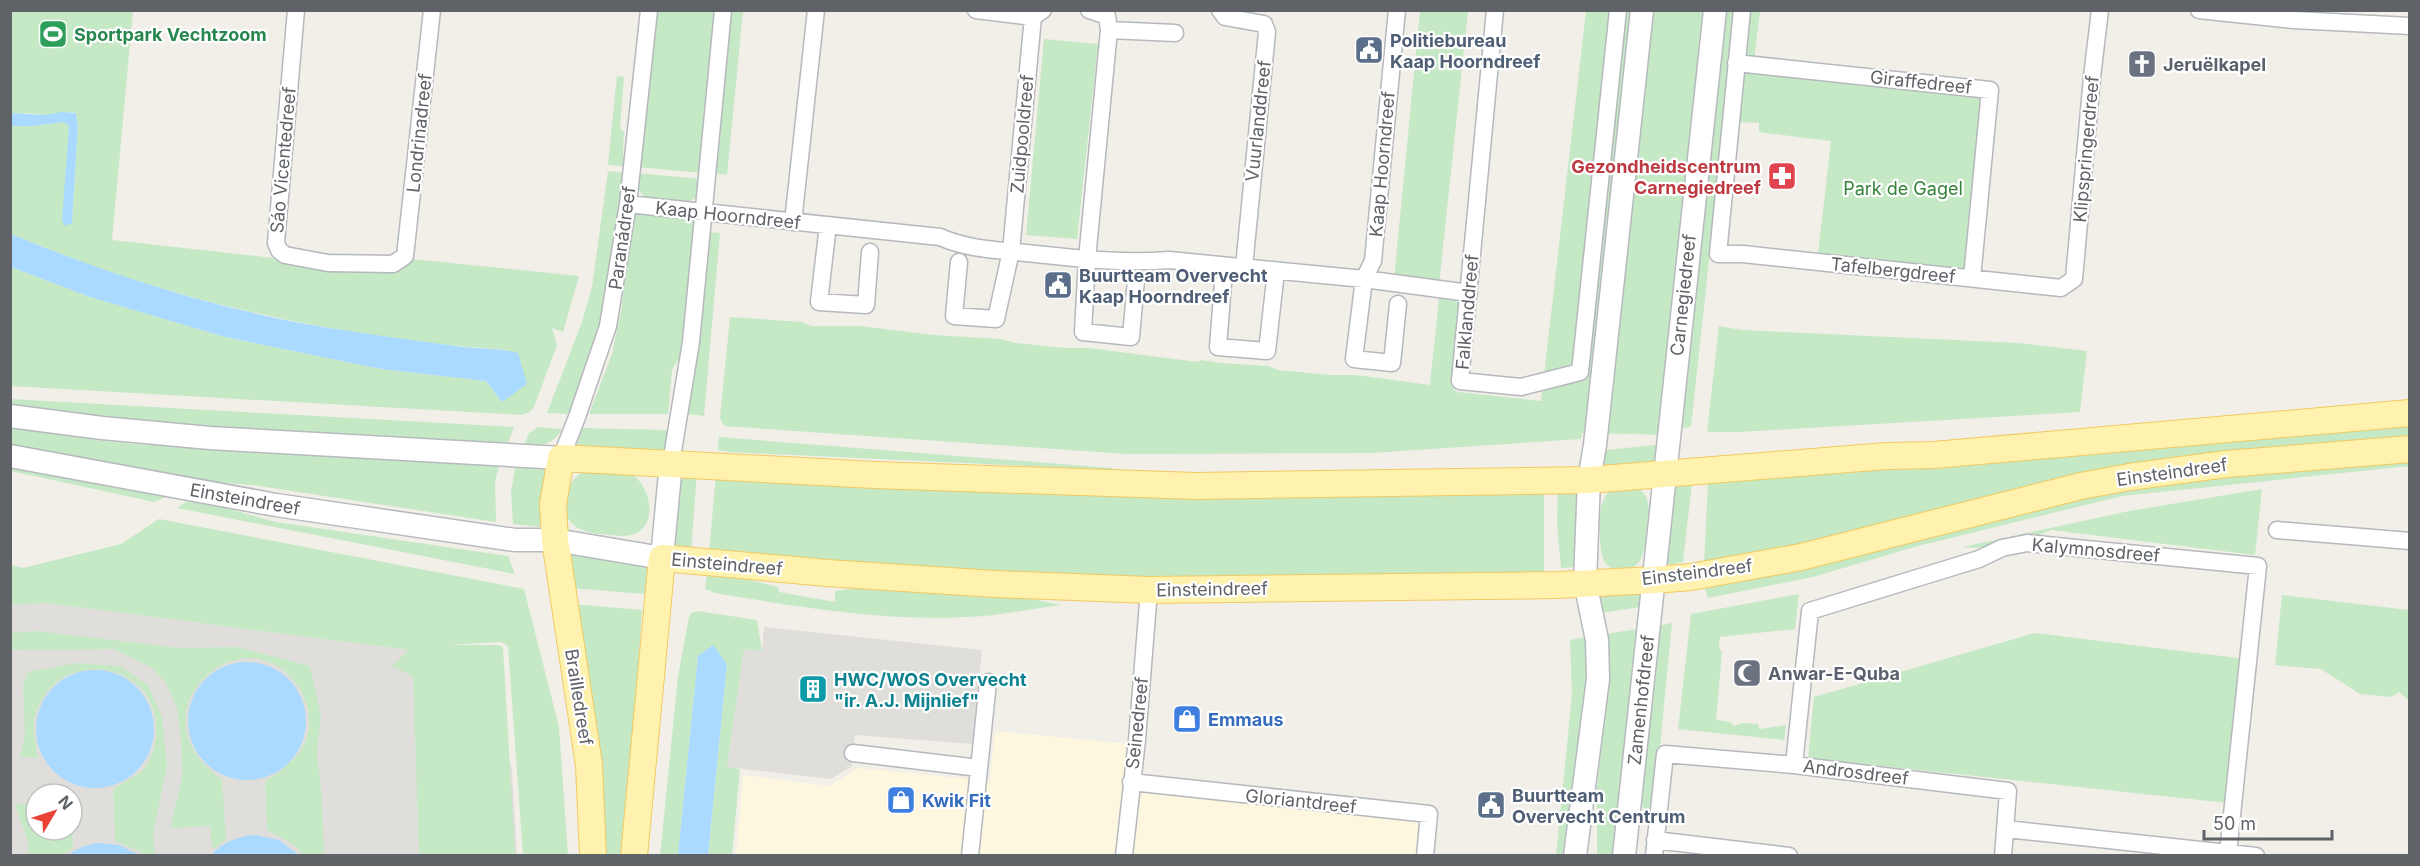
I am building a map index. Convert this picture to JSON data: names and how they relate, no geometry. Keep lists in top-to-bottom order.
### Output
{
  "streets": {
    "main road": ["Einsteindreef", "Brailledreef"],
    "street": [
      "Giraffedreef",
      "Vuurlanddreef",
      "Londrinadreef",
      "Zuidpooldreef",
      "Klipspringerdreef",
      "Sáo Vicentedreef",
      "Kaap Hoorndreef",
      "Paranádreef",
      "Tafelbergdreef",
      "Carnegiedreef",
      "Falklanddreef",
      "Kalymnosdreef",
      "Zamenhofdreef",
      "Seinedreef",
      "Androsdreef",
      "Gloriantdreef"
    ]
  },
  "crossings": [
    ["Giraffedreef", "Tafelbergdreef"],
    ["Giraffedreef", "Carnegiedreef"],
    ["Vuurlanddreef", "Kaap Hoorndreef"],
    ["Londrinadreef", "Sáo Vicentedreef"],
    ["Zuidpooldreef", "Kaap Hoorndreef"],
    ["Klipspringerdreef", "Tafelbergdreef"],
    ["Kaap Hoorndreef", "Paranádreef"],
    ["Kaap Hoorndreef", "Falklanddreef"],
    ["Paranádreef", "Einsteindreef"],
    ["Paranádreef", "Brailledreef"],
    ["Tafelbergdreef", "Carnegiedreef"],
    ["Carnegiedreef", "Einsteindreef"],
    ["Carnegiedreef", "Zamenhofdreef"],
    ["Einsteindreef", "Brailledreef"],
    ["Einsteindreef", "Zamenhofdreef"],
    ["Einsteindreef", "Seinedreef"],
    ["Kalymnosdreef", "Androsdreef"],
    ["Zamenhofdreef", "Androsdreef"],
    ["Seinedreef", "Gloriantdreef"]
  ],
  "parks": ["Park de Gagel"],
  "places": {
    "sports": ["Sportpark Vechtzoom"],
    "public building": ["Politiebureau Kaap Hoorndreef", "Buurtteam Overvecht Kaap Hoorndreef", "Buurtteam Overvecht Centrum"],
    "church": ["Jeruëlkapel"],
    "pharmacy": ["Gezondheidscentrum Carnegiedreef"],
    "mosque": ["Anwar-E-Quba"],
    "building": ["HWC/WOS Overvecht \"ir. A.J. Mijnlief\""],
    "shop": ["Emmaus", "Kwik Fit"]
  },
  "scale_bar": "50 m",
  "north": "top right"
}
